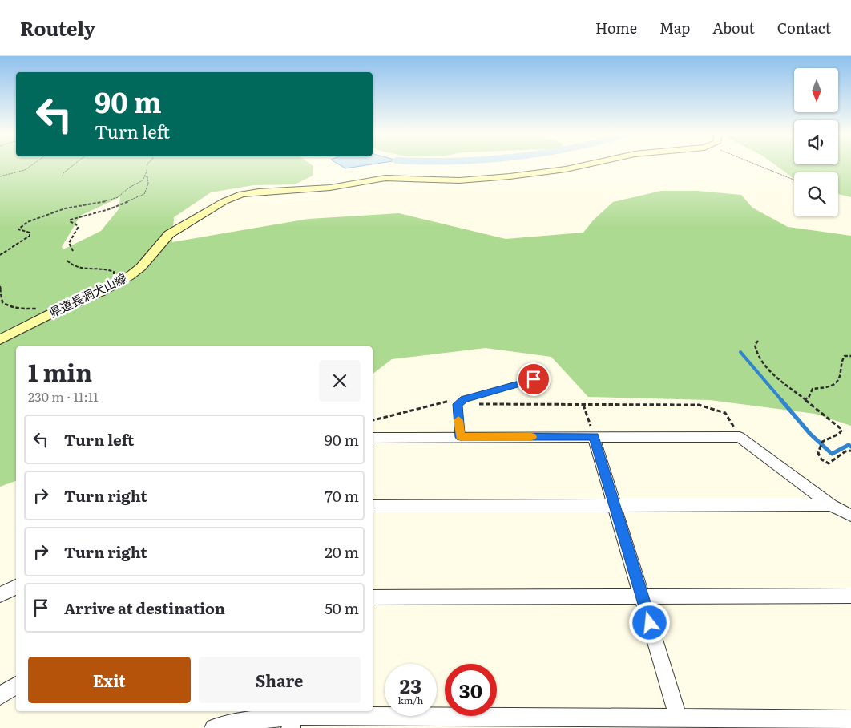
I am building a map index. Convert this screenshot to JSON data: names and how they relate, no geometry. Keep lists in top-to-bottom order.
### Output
{
  "streets": {
    "main road": ["県道長洞犬山線"]
  },
  "north": "bottom",
  "page": {
    "header": "Routely",
    "nav": [
      "Home",
      "Map",
      "About",
      "Contact"
    ],
    "turn": ["90 m", "Turn left"],
    "heading": ["1 min", "230 m · 11:11"],
    "list": [
      {
        "name": "Turn left",
        "value": "90 m"
      },
      {
        "name": "Turn right",
        "value": "70 m"
      },
      {
        "name": "Turn right",
        "value": "20 m"
      },
      {
        "name": "Arrive at destination",
        "value": "50 m"
      }
    ],
    "buttons": ["Exit", "Share"],
    "speed": "23 km/h",
    "limit": "30"
  }
}
